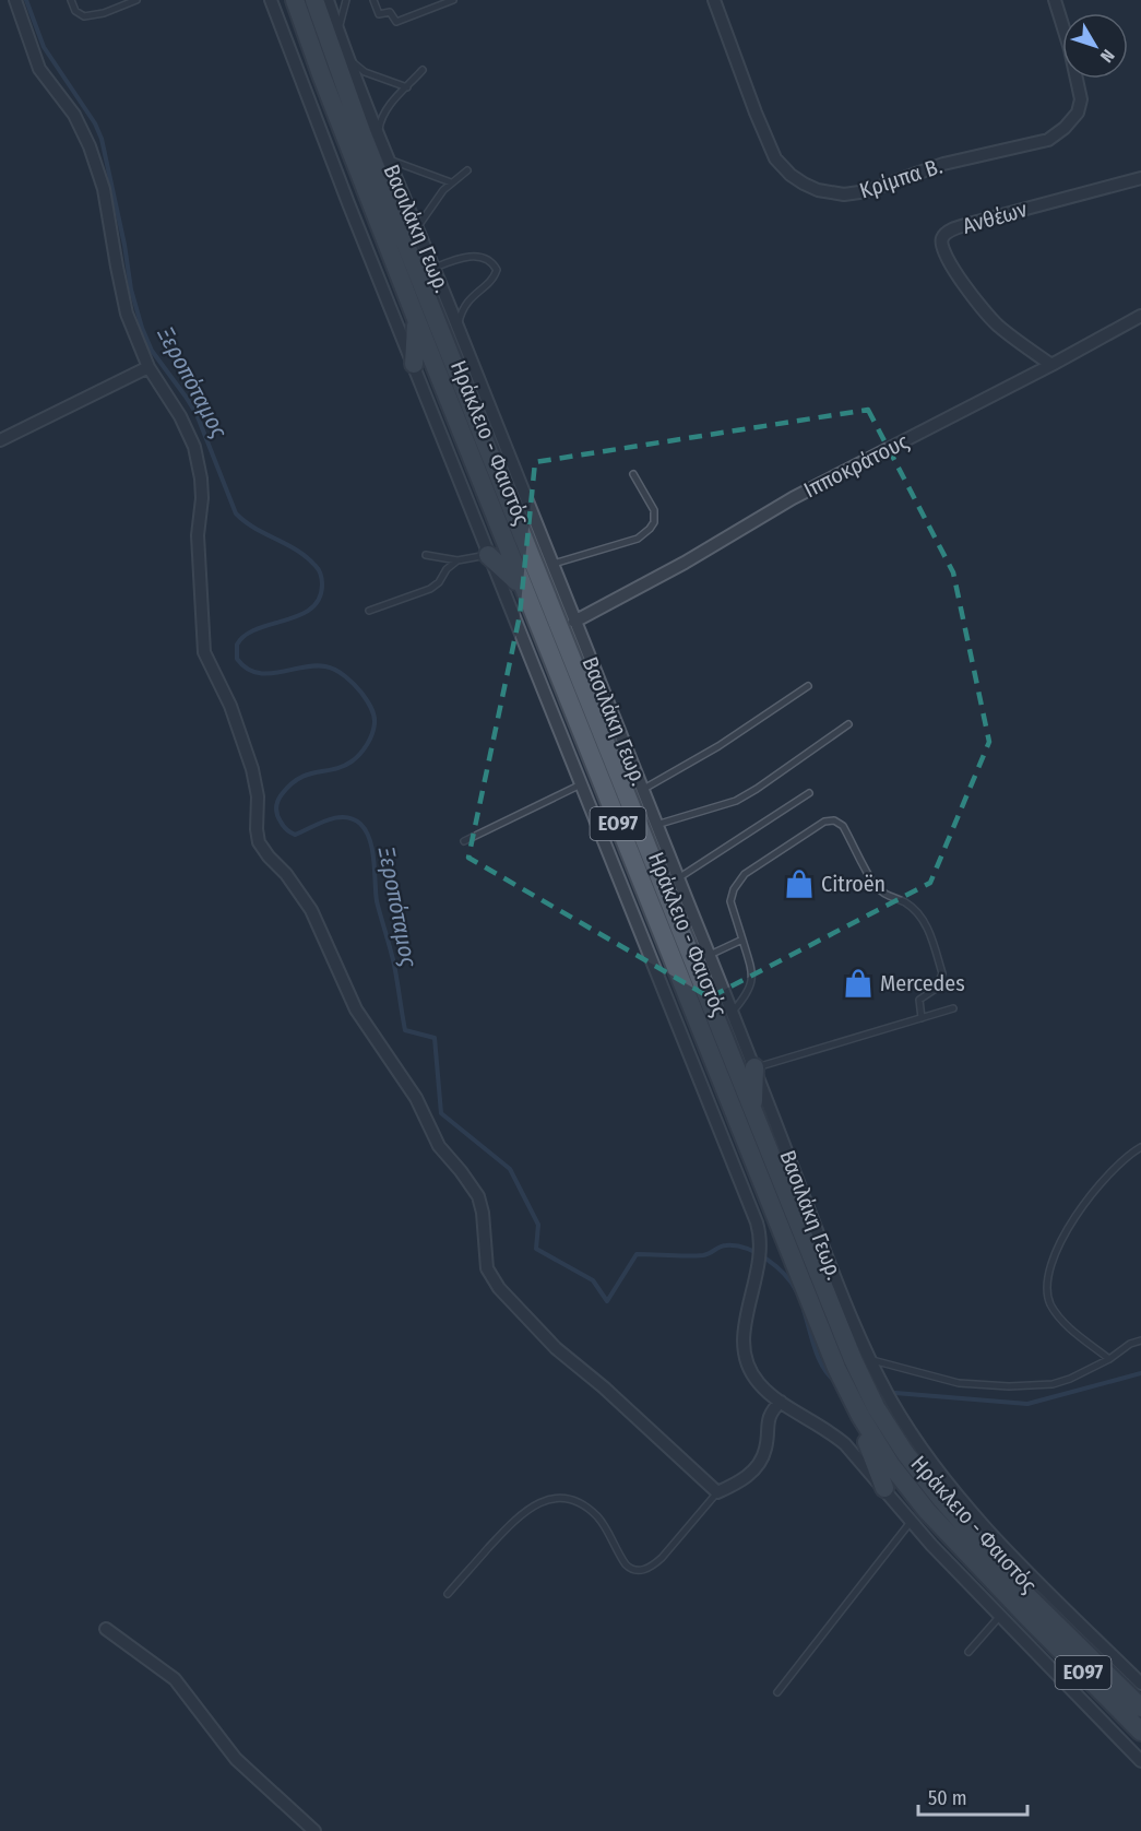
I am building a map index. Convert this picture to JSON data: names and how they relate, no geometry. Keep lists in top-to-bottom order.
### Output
{
  "streets": {
    "main road": ["Ηράκλειο - Φαιστός", "ΕΟ97"],
    "street": [
      "Κρίμπα Β.",
      "Ανθέων",
      "Βασιλάκη Γεωρ.",
      "Ιπποκράτους"
    ]
  },
  "crossings": [
    ["Ανθέων", "Ιπποκράτους"],
    ["Βασιλάκη Γεωρ.", "Ιπποκράτους"]
  ],
  "water": ["Ξεροπόταμος"],
  "places": {
    "shop": ["Citroën", "Mercedes"]
  },
  "scale_bar": "50 m",
  "north": "bottom right"
}
